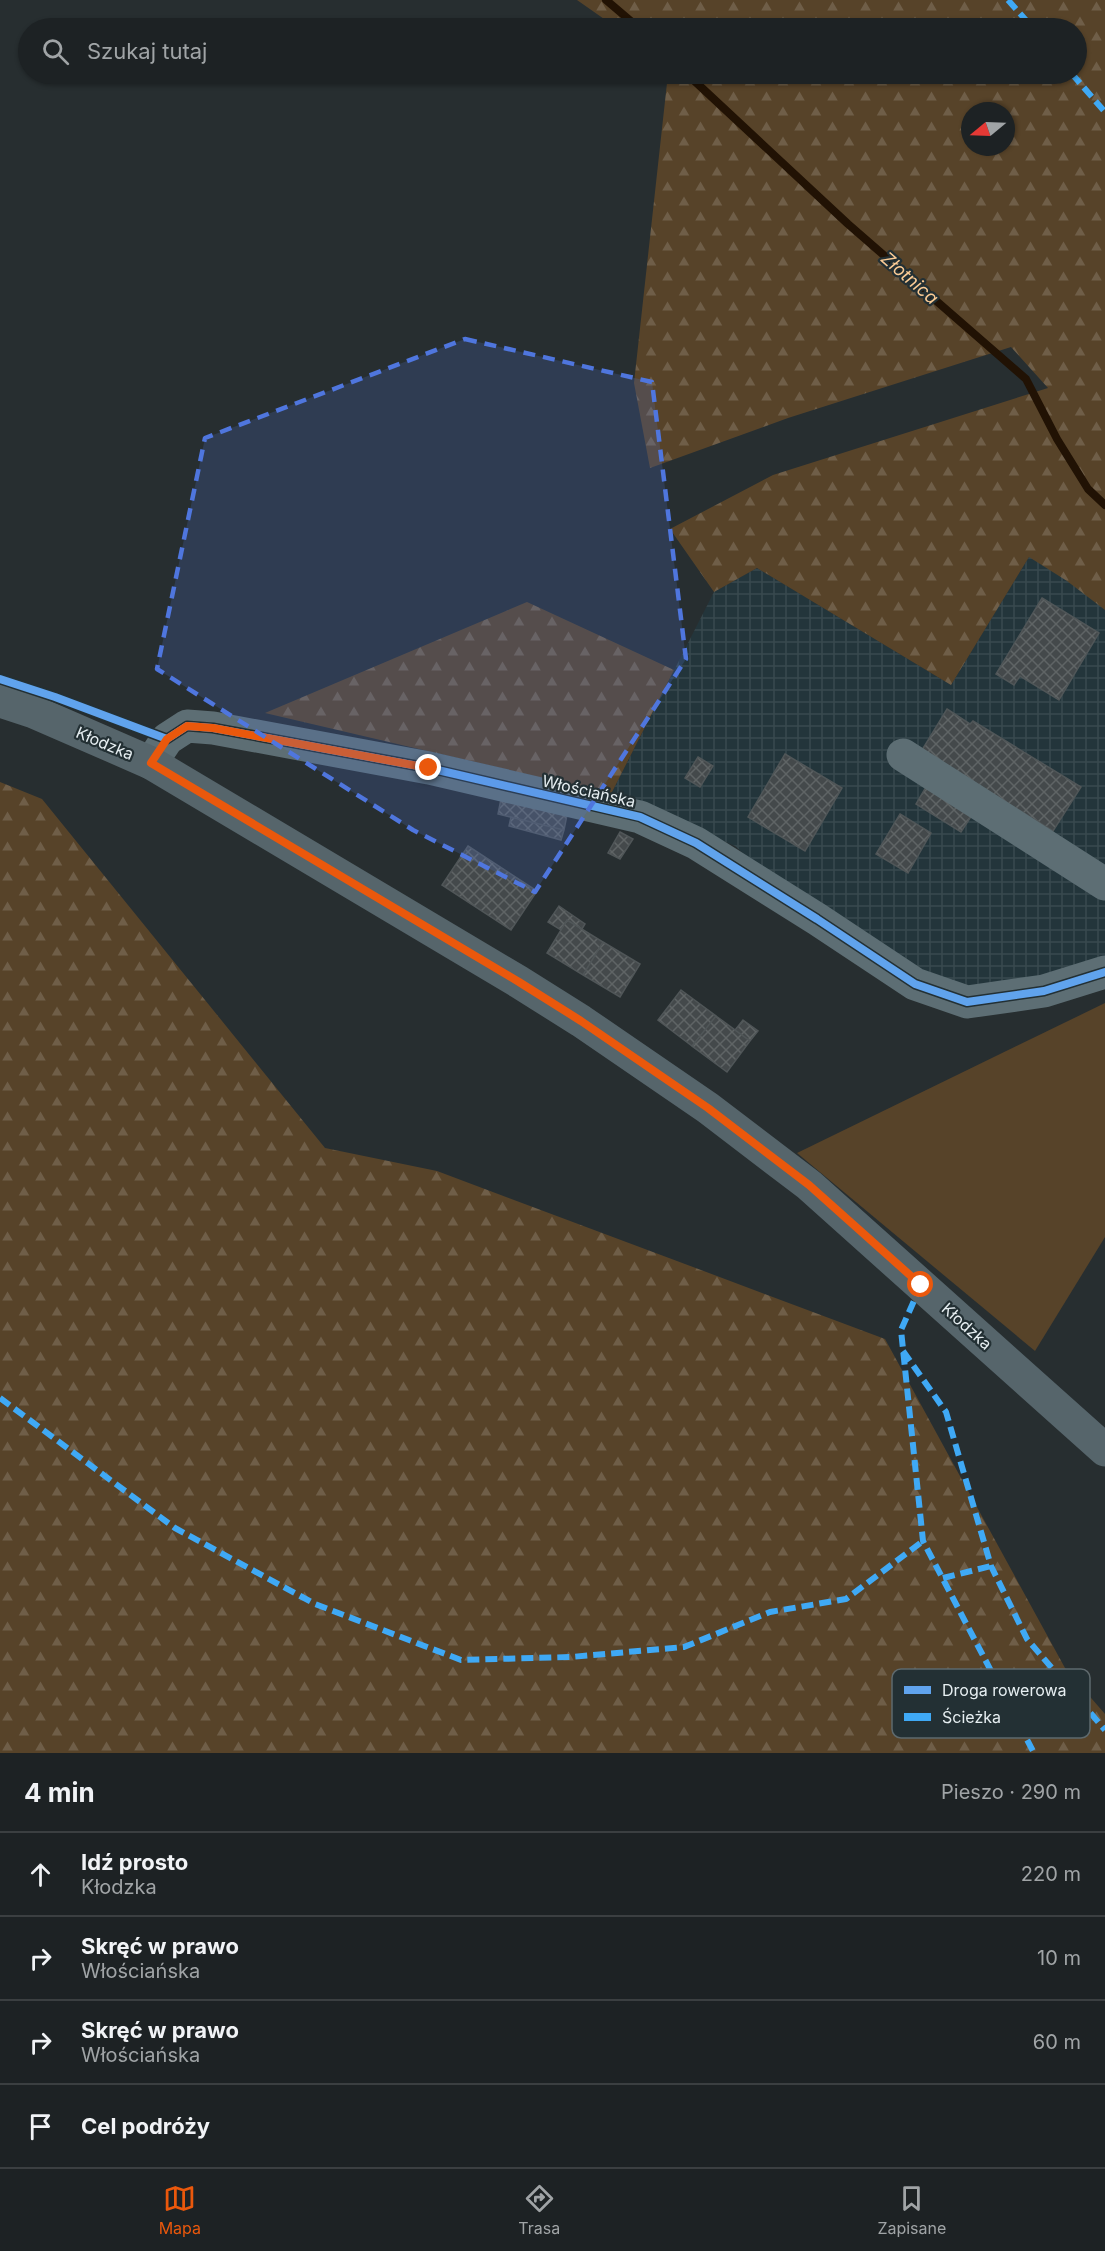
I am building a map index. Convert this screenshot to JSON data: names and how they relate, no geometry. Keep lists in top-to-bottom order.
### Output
{
  "streets": {
    "main road": ["Kłodzka"],
    "street": ["Włościańska"]
  },
  "crossings": [
    ["Kłodzka", "Włościańska"]
  ],
  "water": ["Złotnica"],
  "legend": ["Droga rowerowa", "Ścieżka"],
  "north": "left",
  "page": {
    "search": "Szukaj tutaj",
    "heading": ["4 min", "Pieszo · 290 m"],
    "list": [
      ["Idź prosto", "Kłodzka", "220 m"],
      ["Skręć w prawo", "Włościańska", "10 m"],
      ["Skręć w prawo", "Włościańska", "60 m"],
      "Cel podróży"
    ],
    "nav": ["Mapa", "Trasa", "Zapisane"]
  }
}
